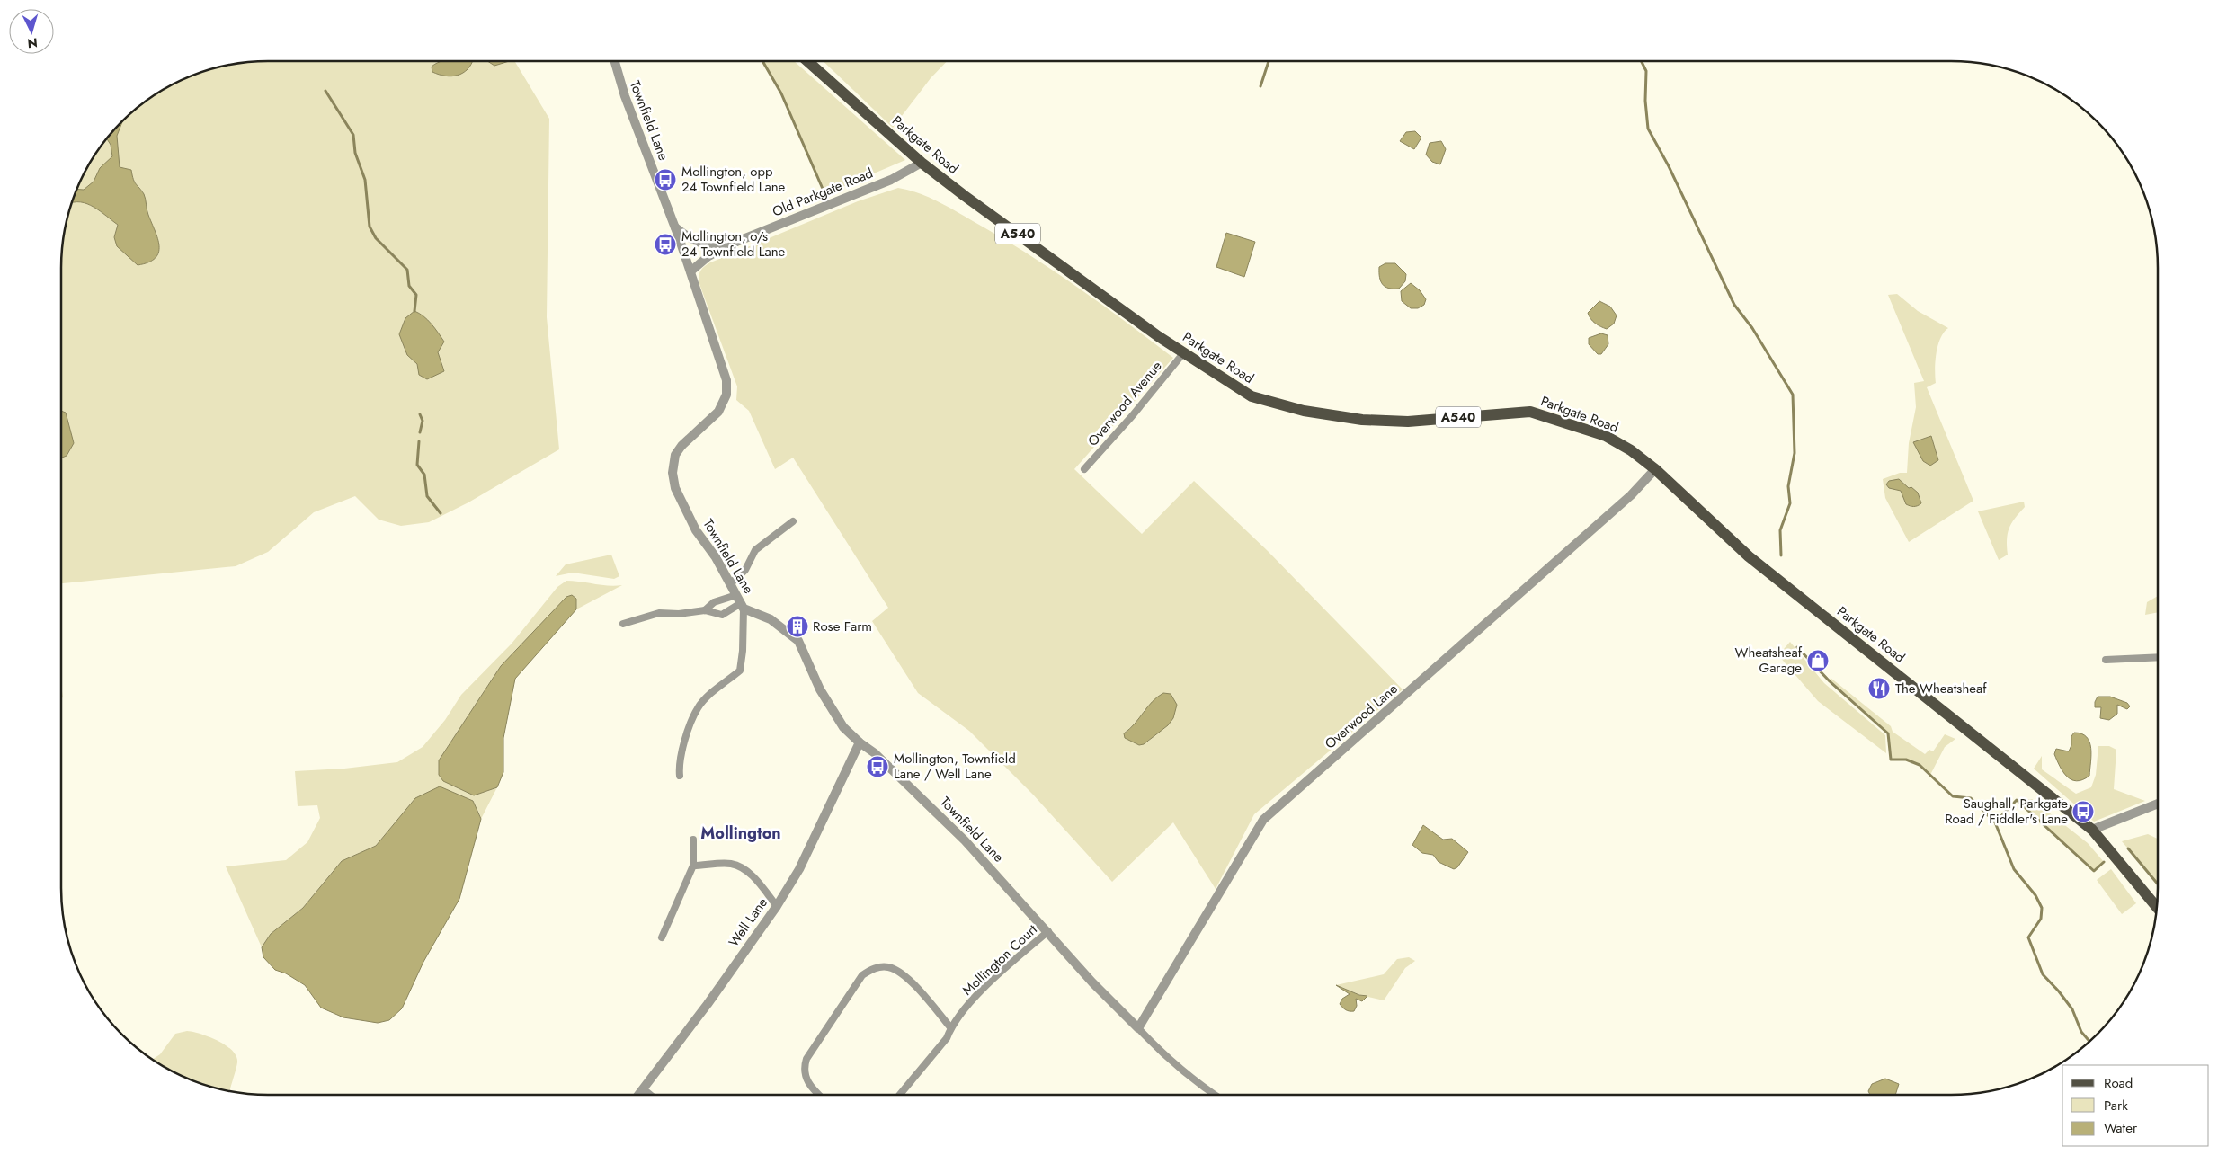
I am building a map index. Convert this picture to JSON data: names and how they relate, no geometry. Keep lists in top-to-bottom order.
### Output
{
  "streets": {
    "main road": ["Parkgate Road", "A540"],
    "street": [
      "Townfield Lane",
      "Old Parkgate Road",
      "Overwood Avenue",
      "Overwood Lane",
      "Well Lane",
      "Mollington Court"
    ]
  },
  "crossings": [
    ["Townfield Lane", "Old Parkgate Road"],
    ["Townfield Lane", "Overwood Lane"],
    ["Townfield Lane", "Well Lane"],
    ["Townfield Lane", "Mollington Court"],
    ["Parkgate Road", "Old Parkgate Road"],
    ["Parkgate Road", "Overwood Avenue"],
    ["Parkgate Road", "Overwood Lane"]
  ],
  "districts": ["Mollington"],
  "places": {
    "bus stop": [
      "Mollington, opp 24 Townfield Lane",
      "Mollington, o/s 24 Townfield Lane",
      "Mollington, Townfield Lane / Well Lane",
      "Saughall, Parkgate Road / Fiddler's Lane"
    ],
    "building": ["Rose Farm"],
    "shop": ["Wheatsheaf Garage"],
    "restaurant": ["The Wheatsheaf"]
  },
  "legend": ["Road", "Park", "Water"],
  "north": "bottom"
}
